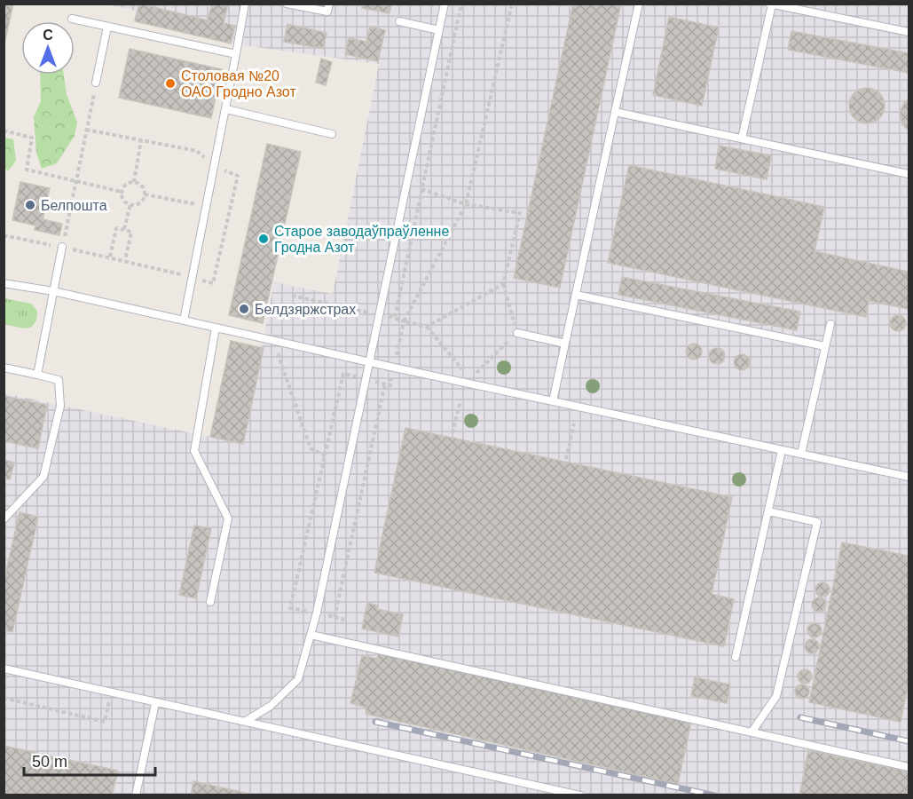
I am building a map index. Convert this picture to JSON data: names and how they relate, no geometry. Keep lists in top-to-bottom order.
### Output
{
  "places": [
    "Столовая №20 ОАО Гродно Азот",
    "Белпошта",
    "Старое заводаўпраўленне Гродна Азот",
    "Белдзяржстрах"
  ],
  "scale_bar": "50 m",
  "north": "top"
}
